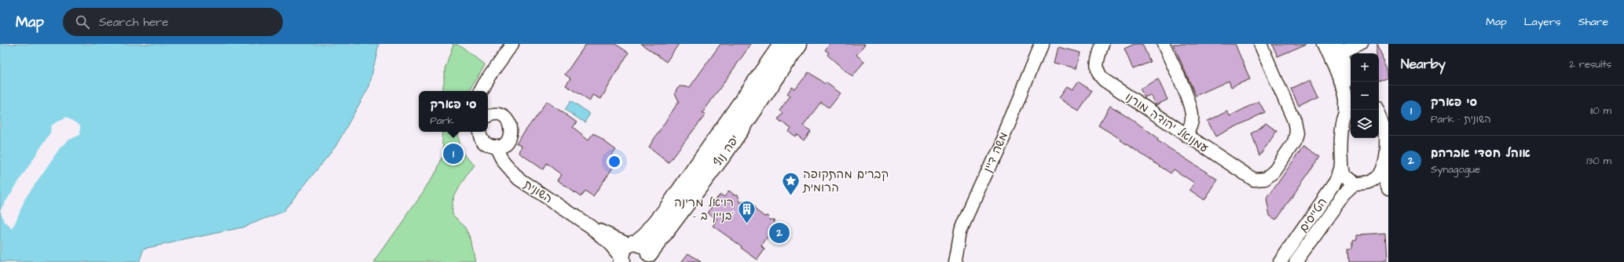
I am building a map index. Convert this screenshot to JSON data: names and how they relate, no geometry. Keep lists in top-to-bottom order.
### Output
{
  "streets": {
    "main road": ["יפה נוף"],
    "street": [
      "עמנואל יהודה מורנו",
      "משה דיין",
      "השונית",
      "הטייסים"
    ]
  },
  "crossings": [
    ["יפה נוף", "השונית"]
  ],
  "places": {
    "place": ["קברים מהתקופה הרומית"],
    "building": ["רויאל מרינה - בניין ב'"]
  },
  "page": {
    "header": "Map",
    "search": "Search here",
    "nav": ["Map", "Layers", "Share"],
    "heading": ["Nearby", "2 results"],
    "map_buttons": ["+", "−"],
    "list": [
      {
        "mark": "1",
        "name": "סי פארק",
        "note": "Park · השונית",
        "value": "110 m"
      },
      {
        "mark": "2",
        "name": "אוהל חסדי אברהם",
        "note": "Synagogue",
        "value": "130 m"
      }
    ],
    "popup": ["סי פארק", "Park"],
    "pins": ["1", "2"]
  }
}
